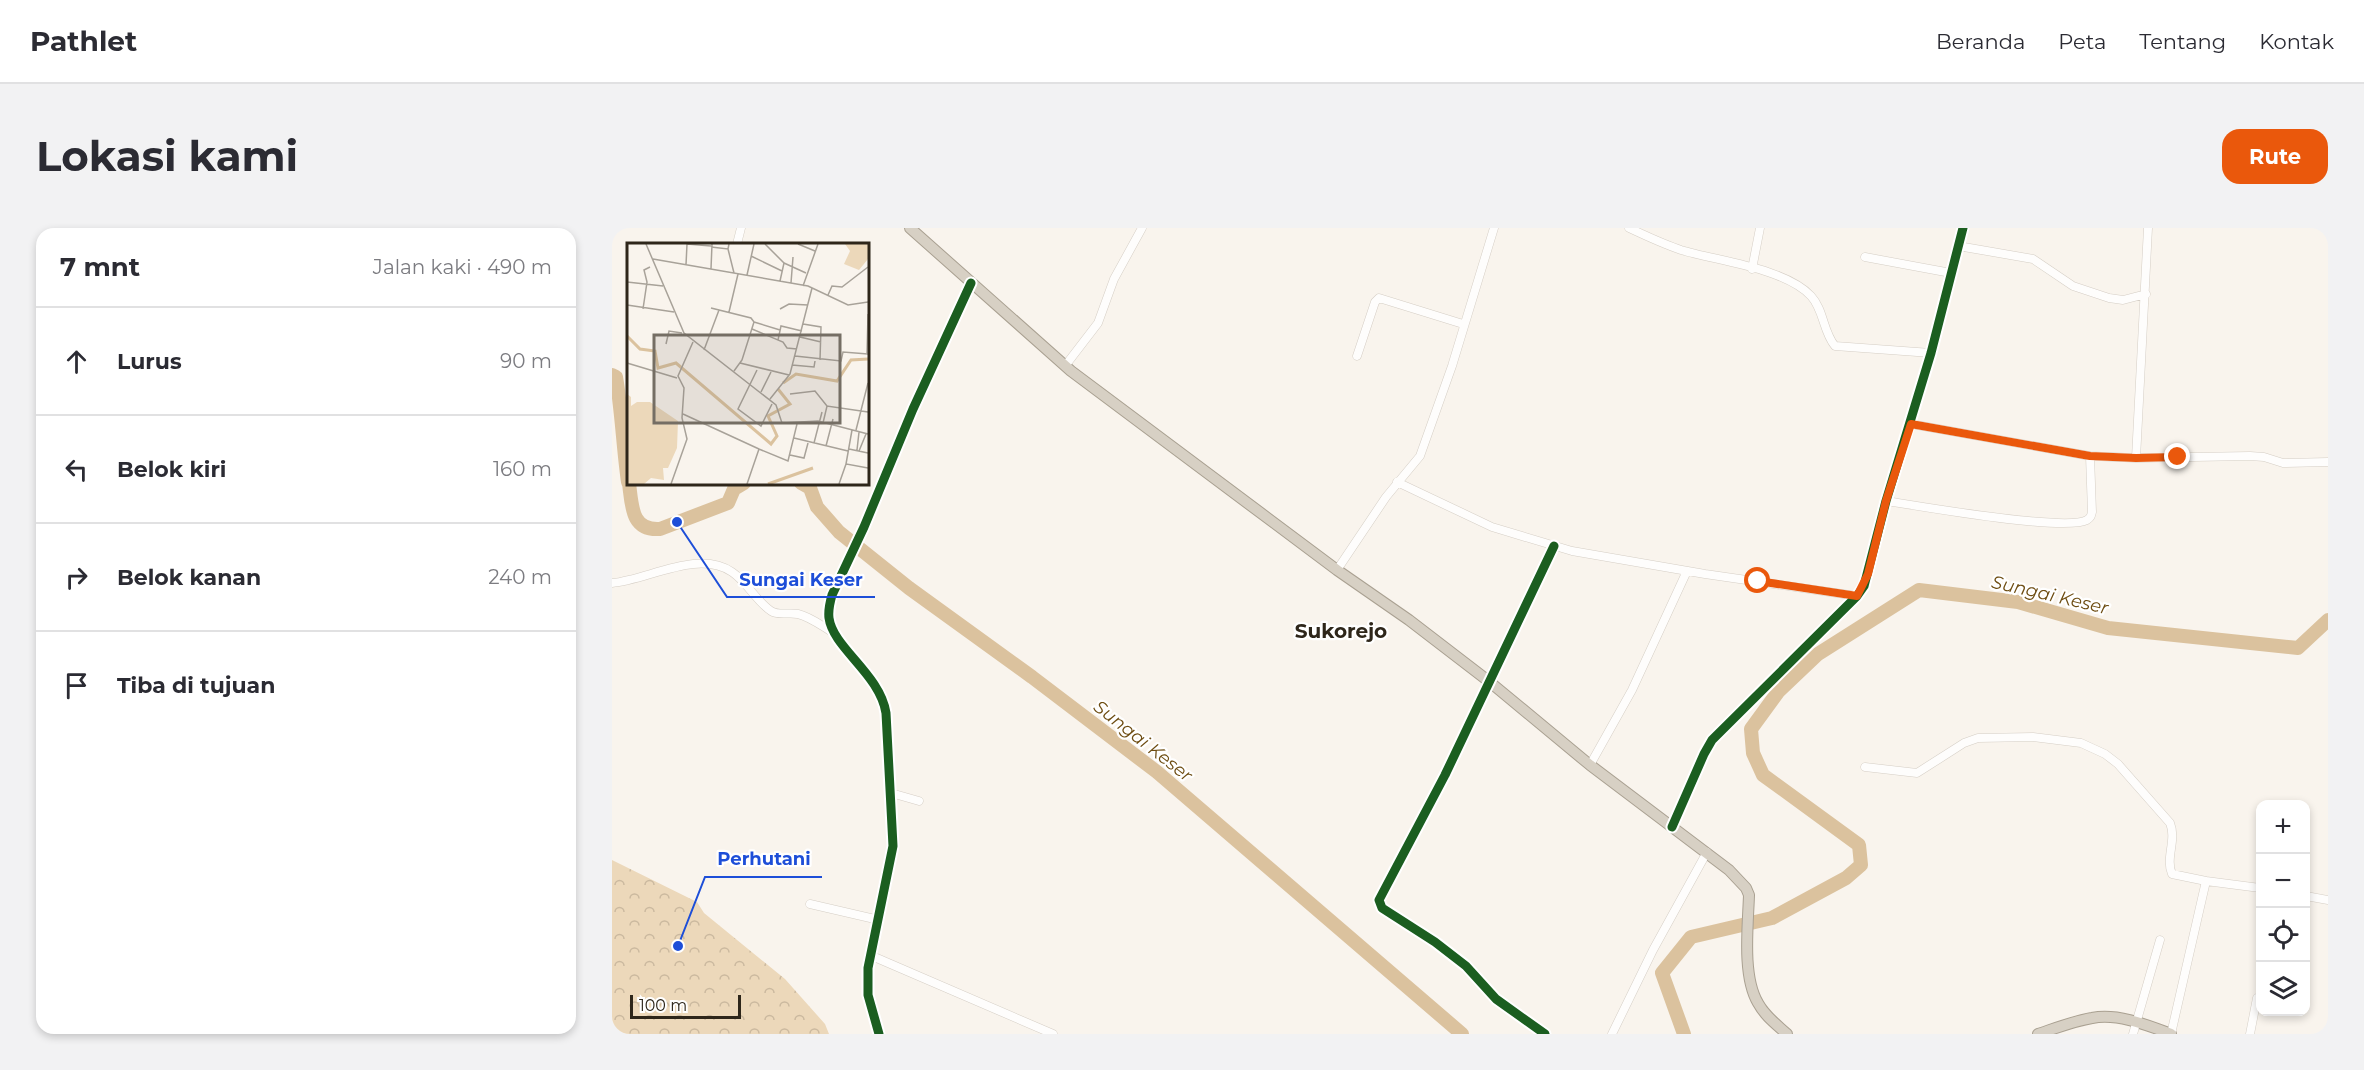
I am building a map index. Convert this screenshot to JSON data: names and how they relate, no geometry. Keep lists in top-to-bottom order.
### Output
{
  "districts": ["Sukorejo"],
  "water": ["Sungai Keser"],
  "places": ["Sungai Keser", "Perhutani"],
  "scale_bar": "100 m",
  "page": {
    "header": "Pathlet",
    "nav": [
      "Beranda",
      "Peta",
      "Tentang",
      "Kontak"
    ],
    "buttons": "Rute",
    "title": "Lokasi kami",
    "heading": ["7 mnt", "Jalan kaki · 490 m"],
    "list": [
      ["Lurus", "90 m"],
      ["Belok kiri", "160 m"],
      ["Belok kanan", "240 m"],
      "Tiba di tujuan"
    ],
    "map_buttons": ["+", "−"],
    "scale": "100 m"
  }
}
